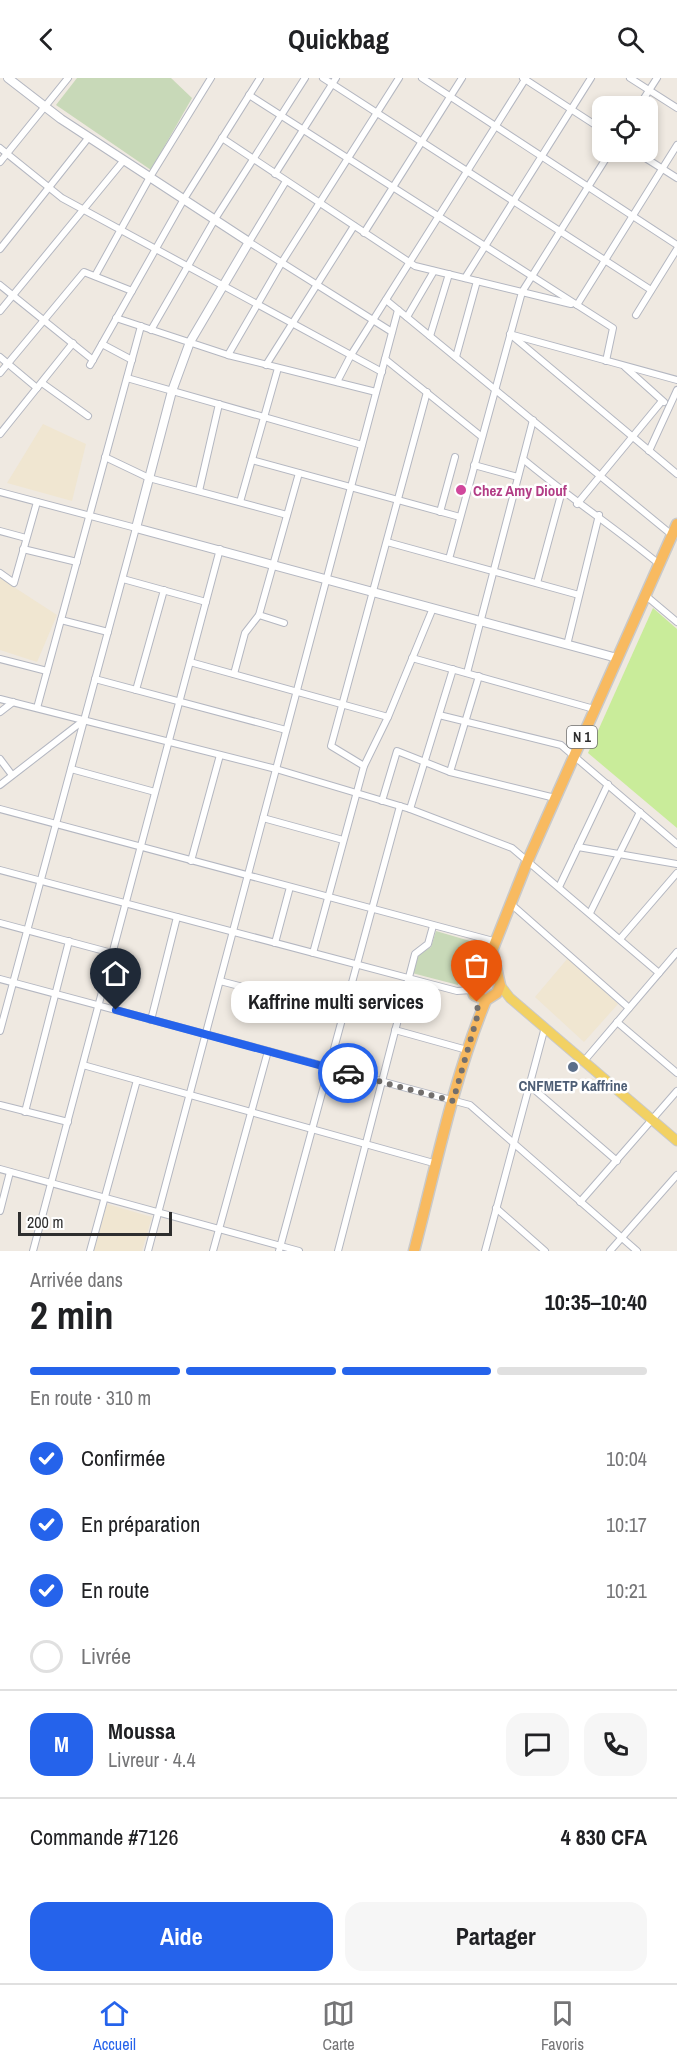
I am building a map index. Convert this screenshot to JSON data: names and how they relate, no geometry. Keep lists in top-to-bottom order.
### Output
{
  "streets": {
    "highway": ["N 1"]
  },
  "places": ["Chez Amy Diouf", "Kaffrine multi services", "CNFMETP Kaffrine"],
  "scale_bar": "200 m",
  "page": {
    "header": "Quickbag",
    "bubble": "Kaffrine multi services",
    "scale": "200 m",
    "heading": ["2 min", "Arrivée dans", "10:35–10:40"],
    "panel": [
      "Moussa",
      "Livreur · 4.4",
      "Commande #7126",
      "4 830 CFA"
    ],
    "bar": "En route · 310 m",
    "list": [
      ["Confirmée", "10:04"],
      ["En préparation", "10:17"],
      ["En route", "10:21"],
      "Livrée"
    ],
    "round": "M",
    "buttons": ["Aide", "Partager"],
    "tabs": ["Accueil", "Carte", "Favoris"]
  }
}
